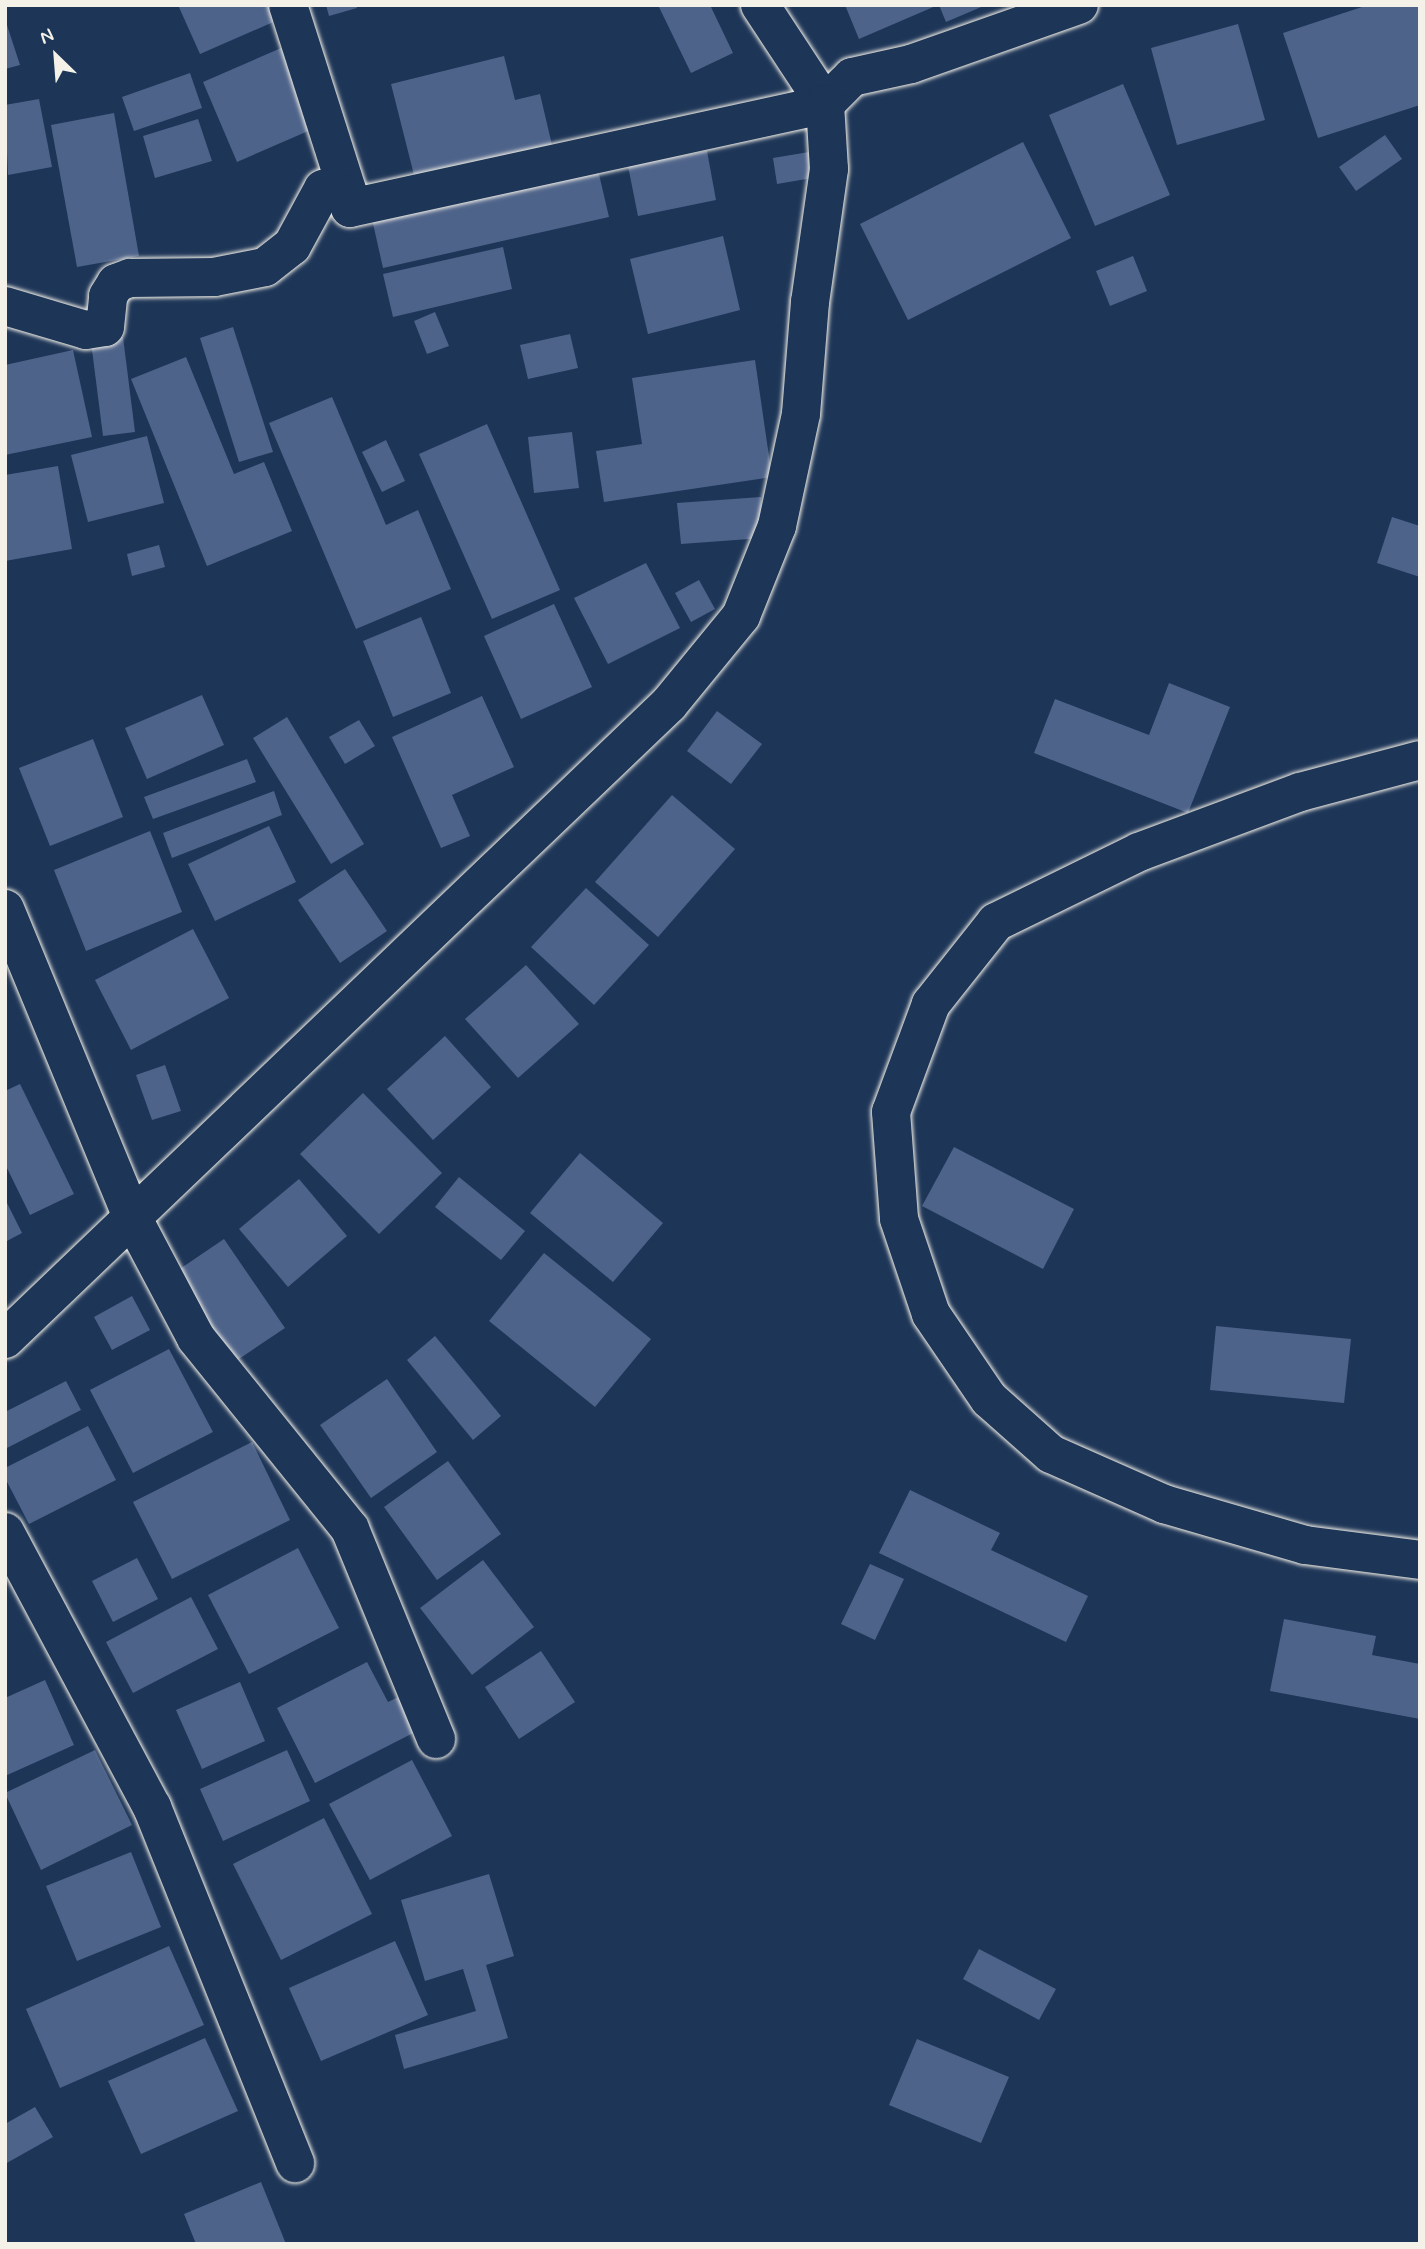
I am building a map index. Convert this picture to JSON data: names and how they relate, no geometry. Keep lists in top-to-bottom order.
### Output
{
  "north": "top left"
}
